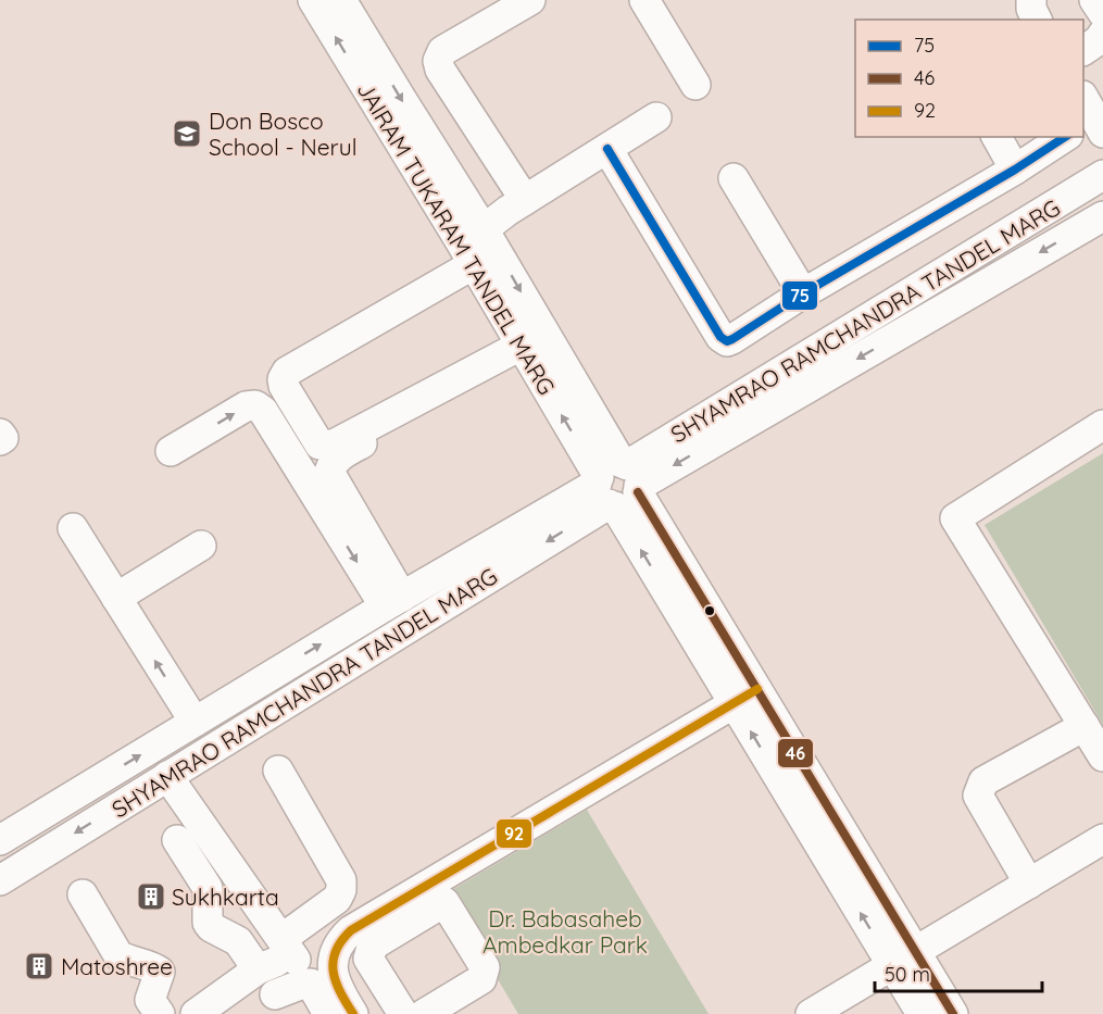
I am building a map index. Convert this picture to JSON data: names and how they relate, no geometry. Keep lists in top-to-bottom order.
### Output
{
  "streets": {
    "street": ["JAIRAM TUKARAM TANDEL MARG", "SHYAMRAO RAMCHANDRA TANDEL MARG"]
  },
  "crossings": [
    ["JAIRAM TUKARAM TANDEL MARG", "SHYAMRAO RAMCHANDRA TANDEL MARG"]
  ],
  "parks": ["Dr. Babasaheb Ambedkar Park"],
  "places": {
    "school or university": ["Don Bosco School - Nerul"],
    "building": ["Sukhkarta", "Matoshree"]
  },
  "lines": ["transit line 75", "transit line 46", "transit line 92"],
  "legend": ["75", "46", "92"],
  "scale_bar": "50 m"
}
